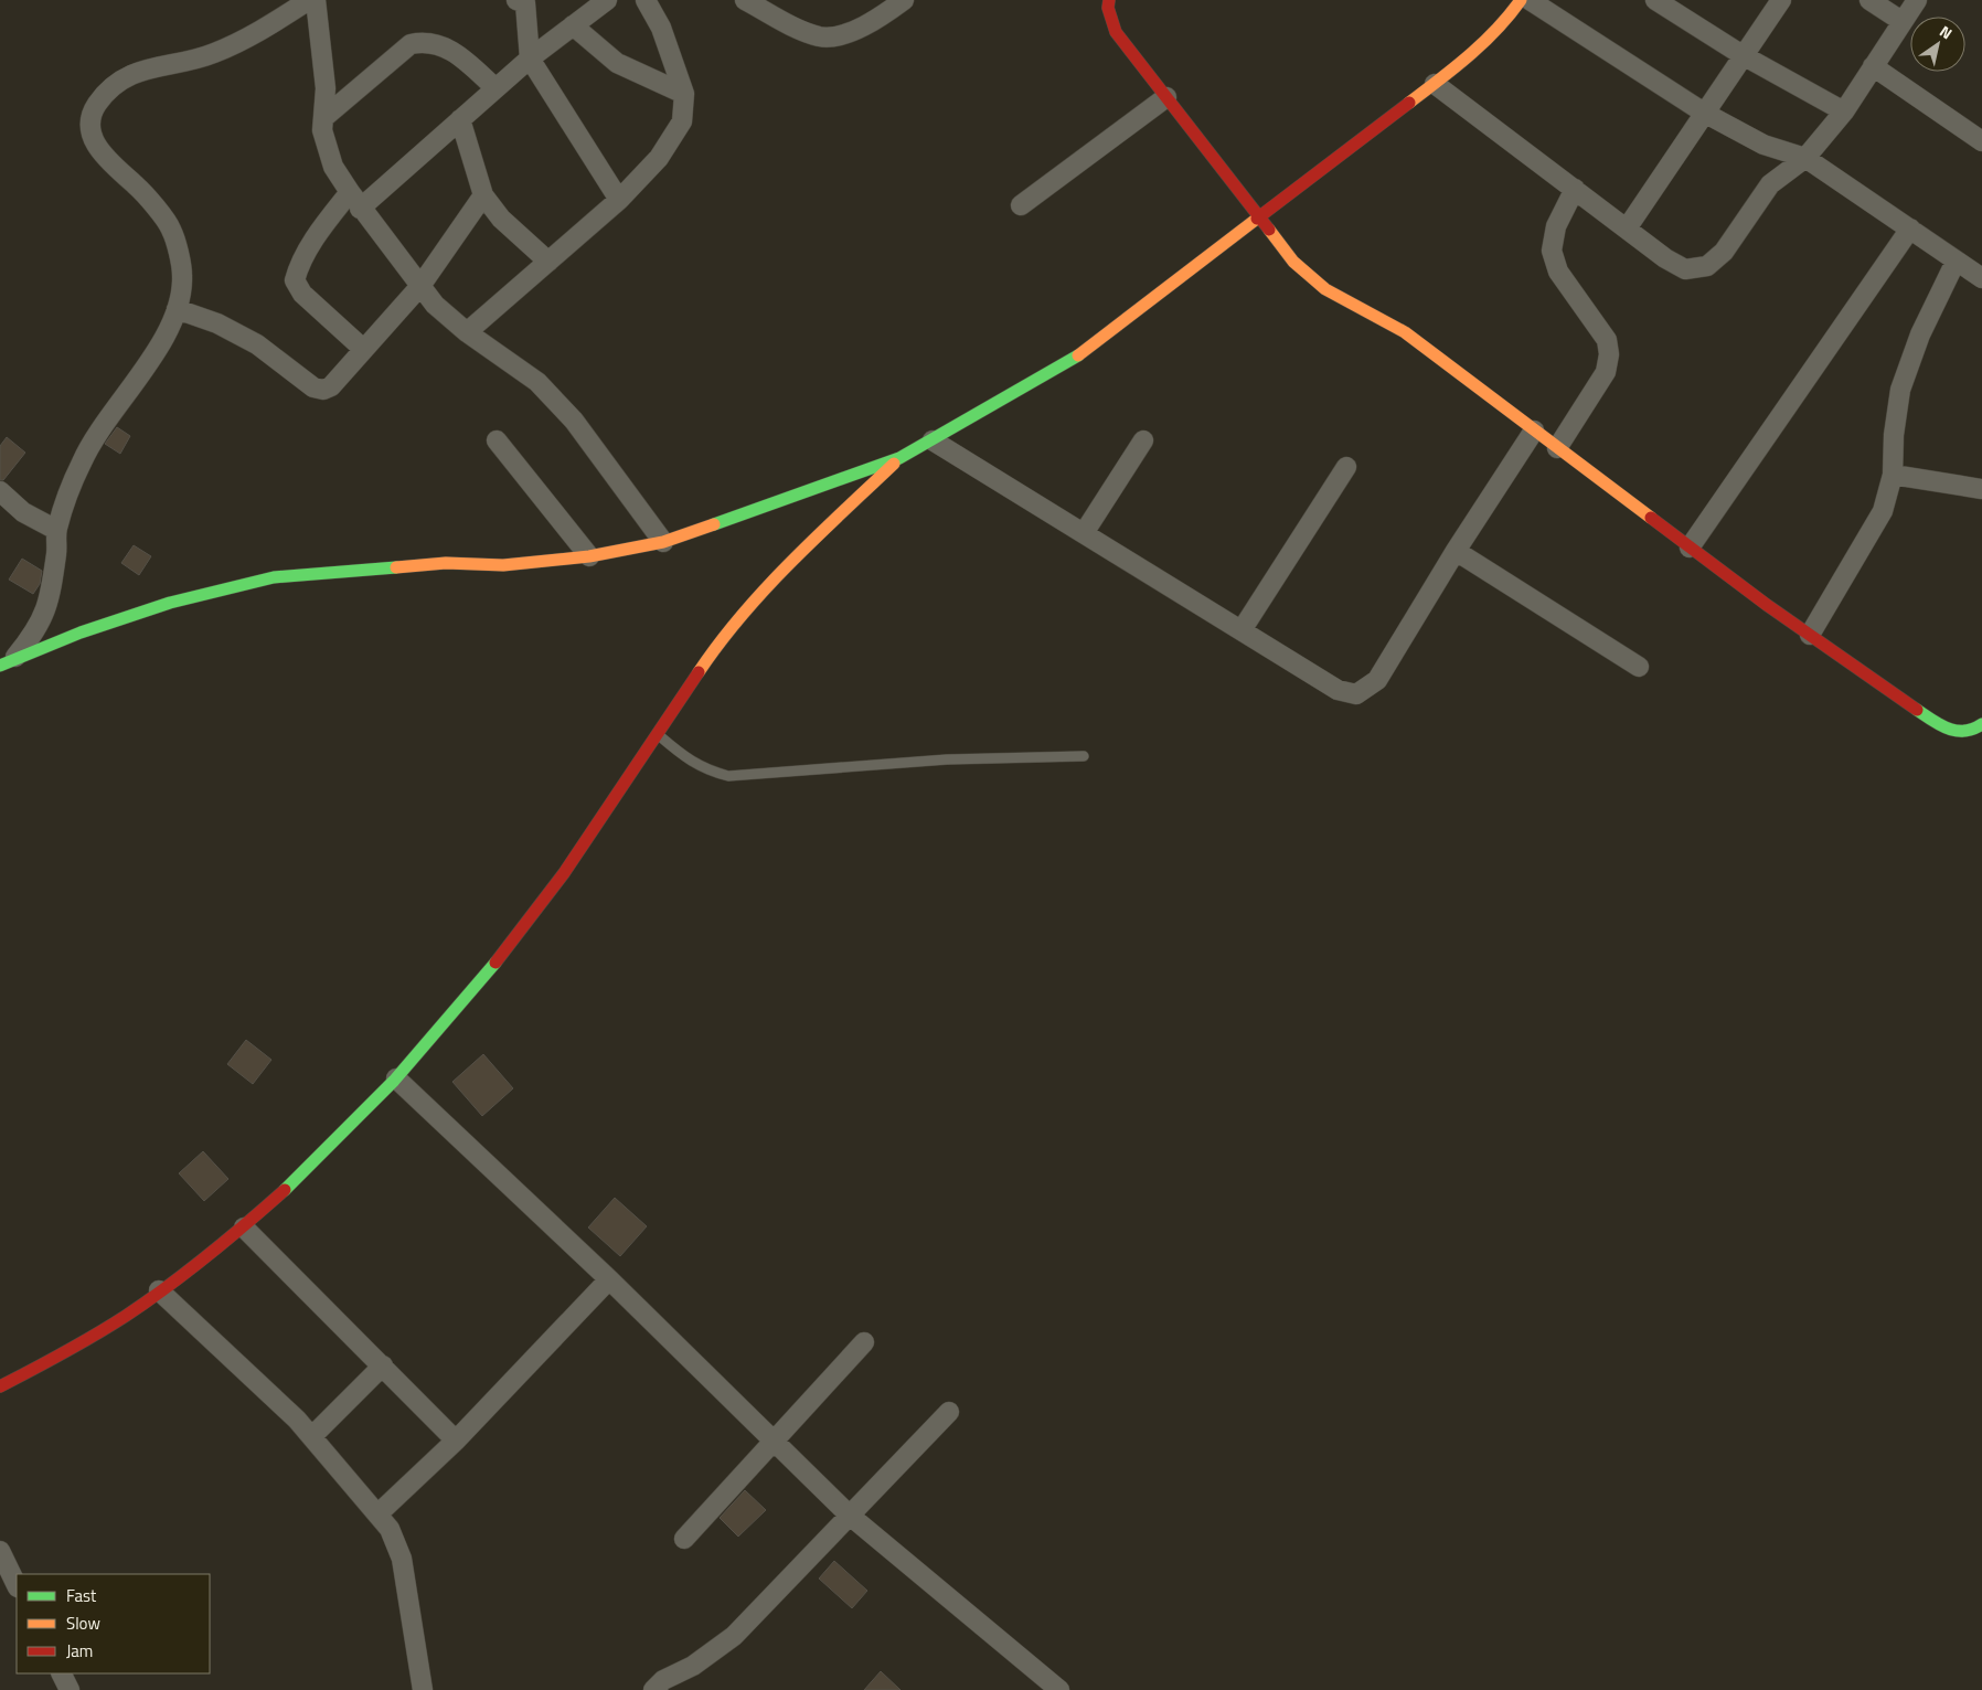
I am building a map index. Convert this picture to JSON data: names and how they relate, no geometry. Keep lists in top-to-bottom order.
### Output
{
  "legend": ["Fast", "Slow", "Jam"],
  "north": "top right"
}
